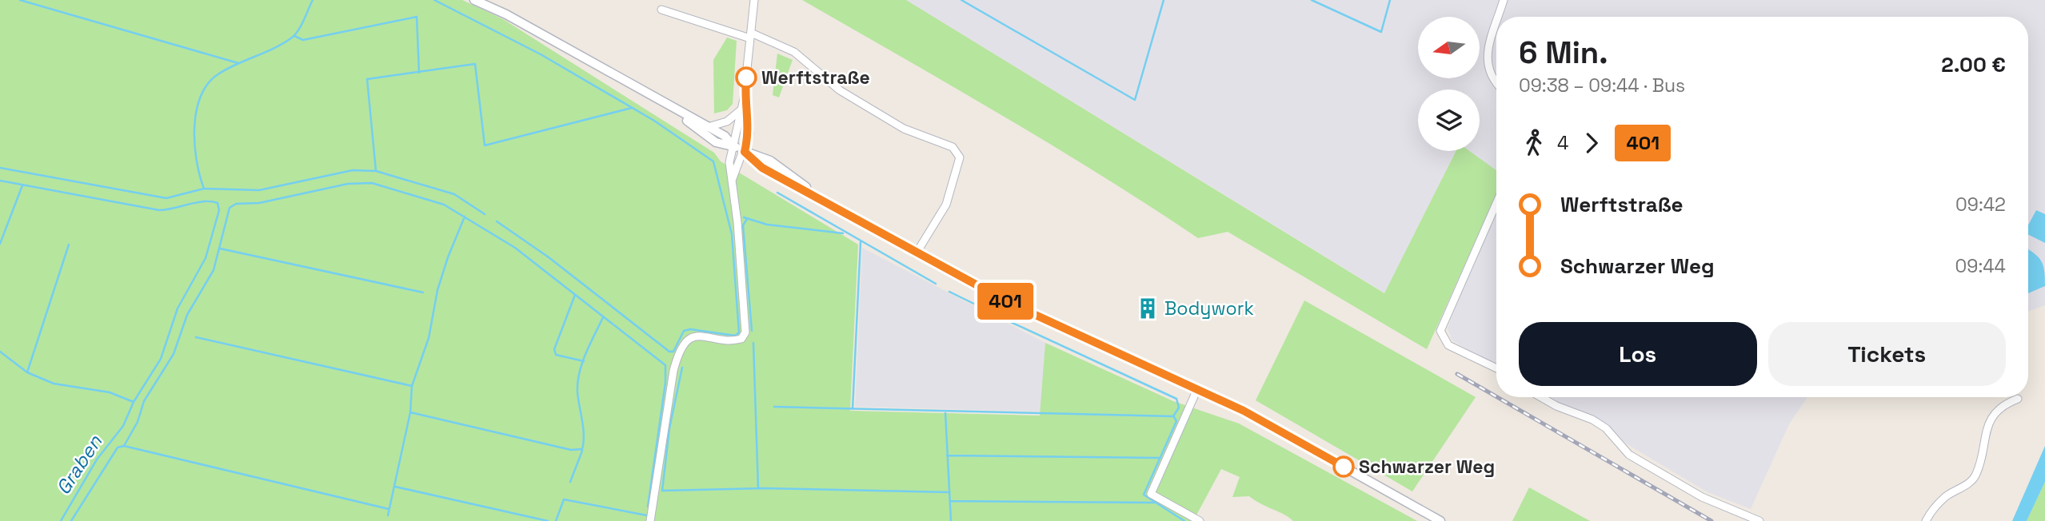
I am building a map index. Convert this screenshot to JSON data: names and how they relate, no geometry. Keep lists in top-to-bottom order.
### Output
{
  "water": ["Graben"],
  "places": {
    "other": ["Werftstraße", "Schwarzer Weg"],
    "building": ["Bodywork"]
  },
  "lines": ["bus line 401"],
  "north": "left",
  "page": {
    "on_map": "401",
    "heading": ["6 Min.", "09:38 – 09:44 · Bus", "2.00 €"],
    "legs": ["4", "401"],
    "list": [
      {
        "name": "Werftstraße",
        "value": "09:42"
      },
      {
        "name": "Schwarzer Weg",
        "value": "09:44"
      }
    ],
    "buttons": ["Los", "Tickets"]
  }
}
